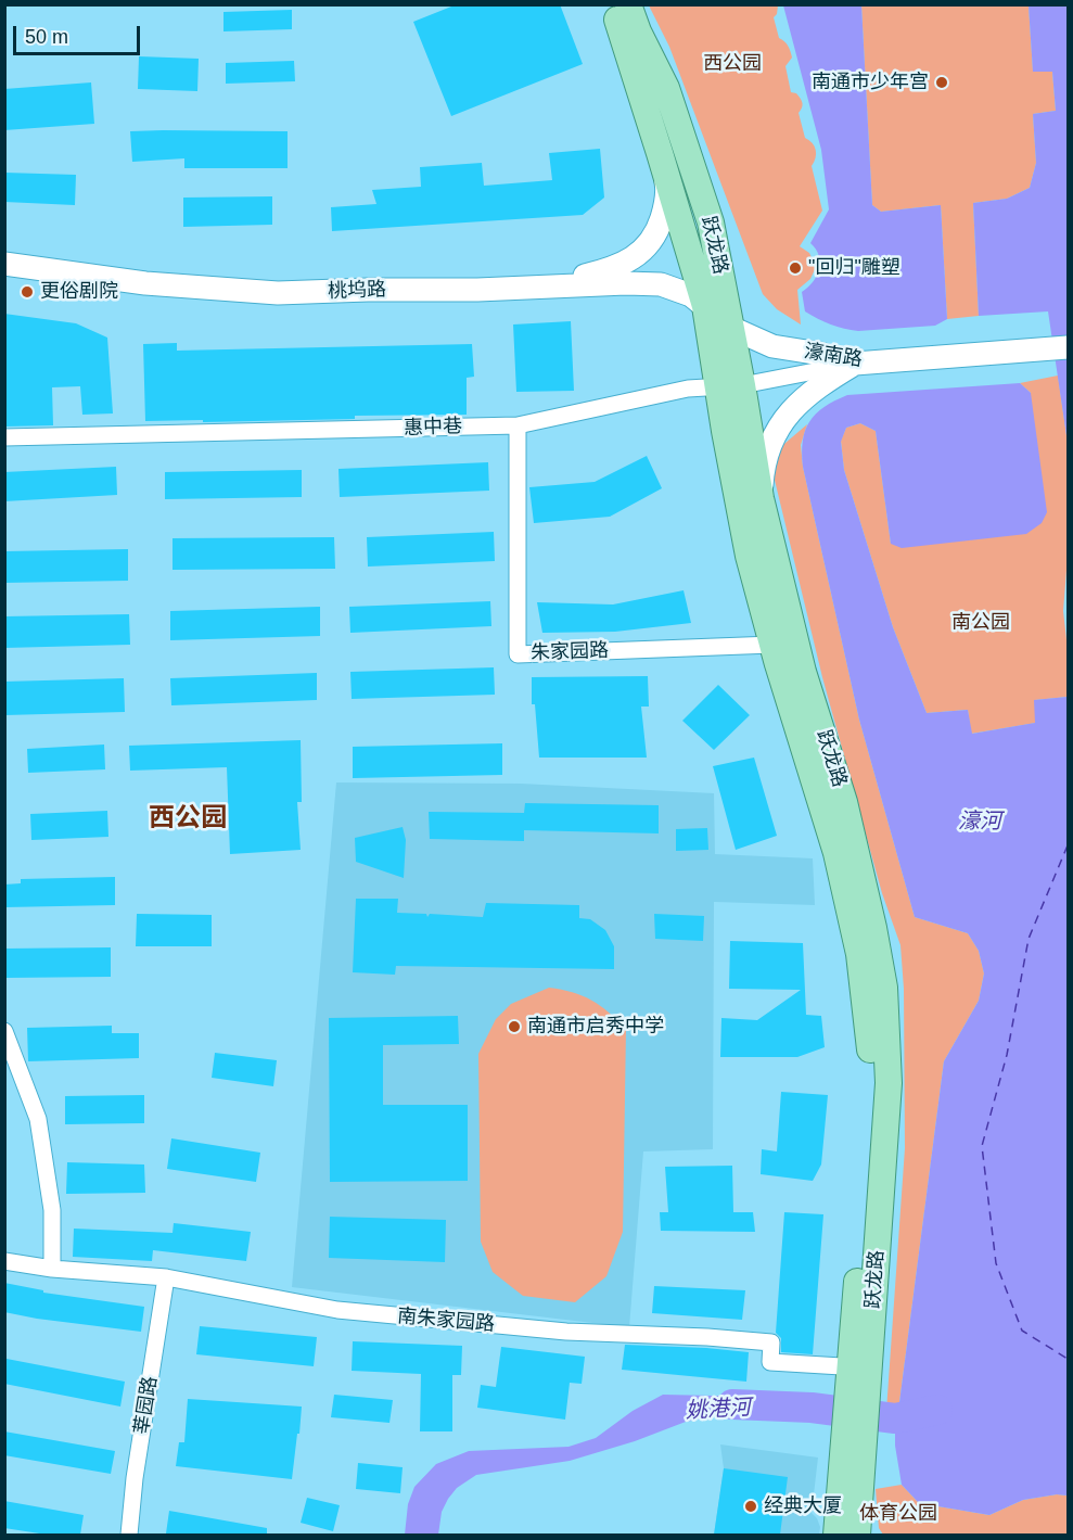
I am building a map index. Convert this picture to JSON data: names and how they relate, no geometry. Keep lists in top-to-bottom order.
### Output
{
  "streets": {
    "main road": ["跃龙路"],
    "street": [
      "桃坞路",
      "濠南路",
      "惠中巷",
      "朱家园路",
      "南朱家园路",
      "莘园路"
    ]
  },
  "crossings": [
    ["跃龙路", "桃坞路"],
    ["跃龙路", "濠南路"],
    ["跃龙路", "惠中巷"],
    ["跃龙路", "朱家园路"],
    ["跃龙路", "南朱家园路"],
    ["桃坞路", "濠南路"],
    ["濠南路", "惠中巷"],
    ["惠中巷", "朱家园路"],
    ["南朱家园路", "莘园路"]
  ],
  "districts": ["西公园"],
  "water": ["濠河", "姚港河"],
  "parks": ["西公园", "南公园", "体育公园"],
  "places": [
    "南通市少年宫",
    "\"回归\"雕塑",
    "更俗剧院",
    "南通市启秀中学",
    "经典大厦"
  ],
  "scale_bar": "50 m"
}
